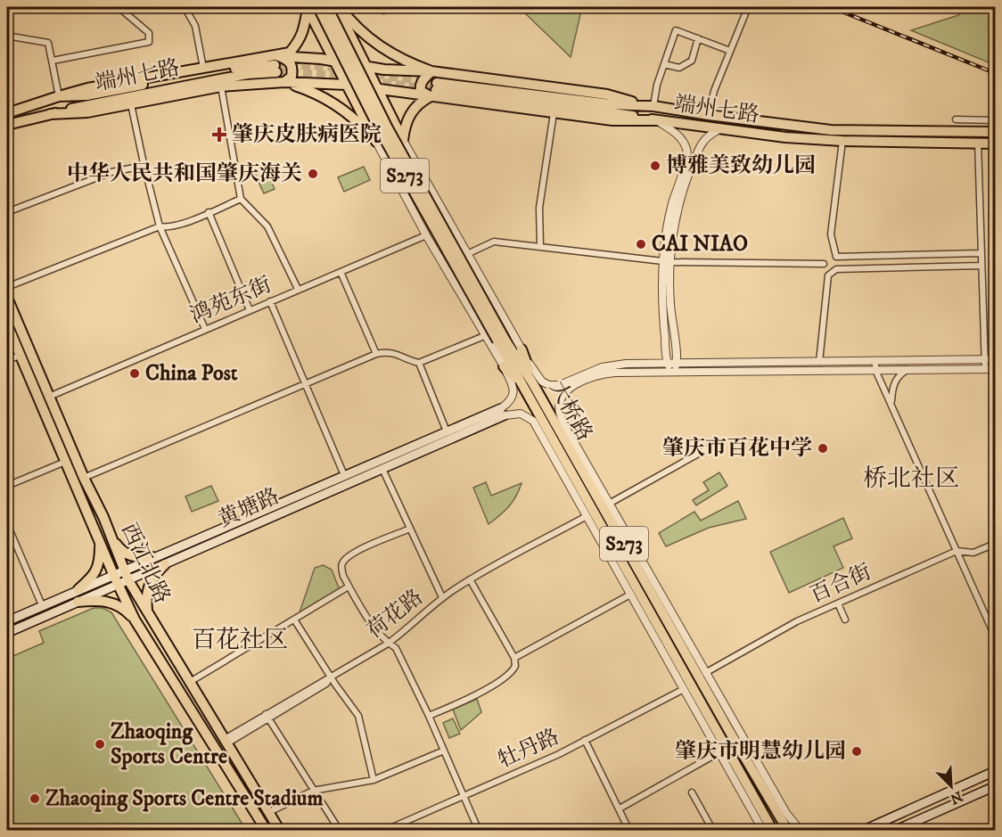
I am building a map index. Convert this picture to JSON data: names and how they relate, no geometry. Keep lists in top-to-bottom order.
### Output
{
  "streets": {
    "main road": [
      "端州七路",
      "S273",
      "大桥路",
      "黄塘路",
      "西江北路"
    ],
    "street": [
      "鸿苑东街",
      "百合街",
      "荷花路",
      "牡丹路"
    ]
  },
  "crossings": [
    ["鸿苑东街", "西江北路"],
    ["黄塘路", "西江北路"],
    ["西江北路", "荷花路"]
  ],
  "districts": ["桥北社区", "百花社区"],
  "places": {
    "health": ["肇庆皮肤病医院"],
    "other": [
      "博雅美致幼儿园",
      "中华人民共和国肇庆海关",
      "CAI NIAO",
      "China Post",
      "肇庆市百花中学",
      "Zhaoqing Sports Centre",
      "肇庆市明慧幼儿园",
      "Zhaoqing Sports Centre Stadium"
    ]
  },
  "north": "bottom right"
}
